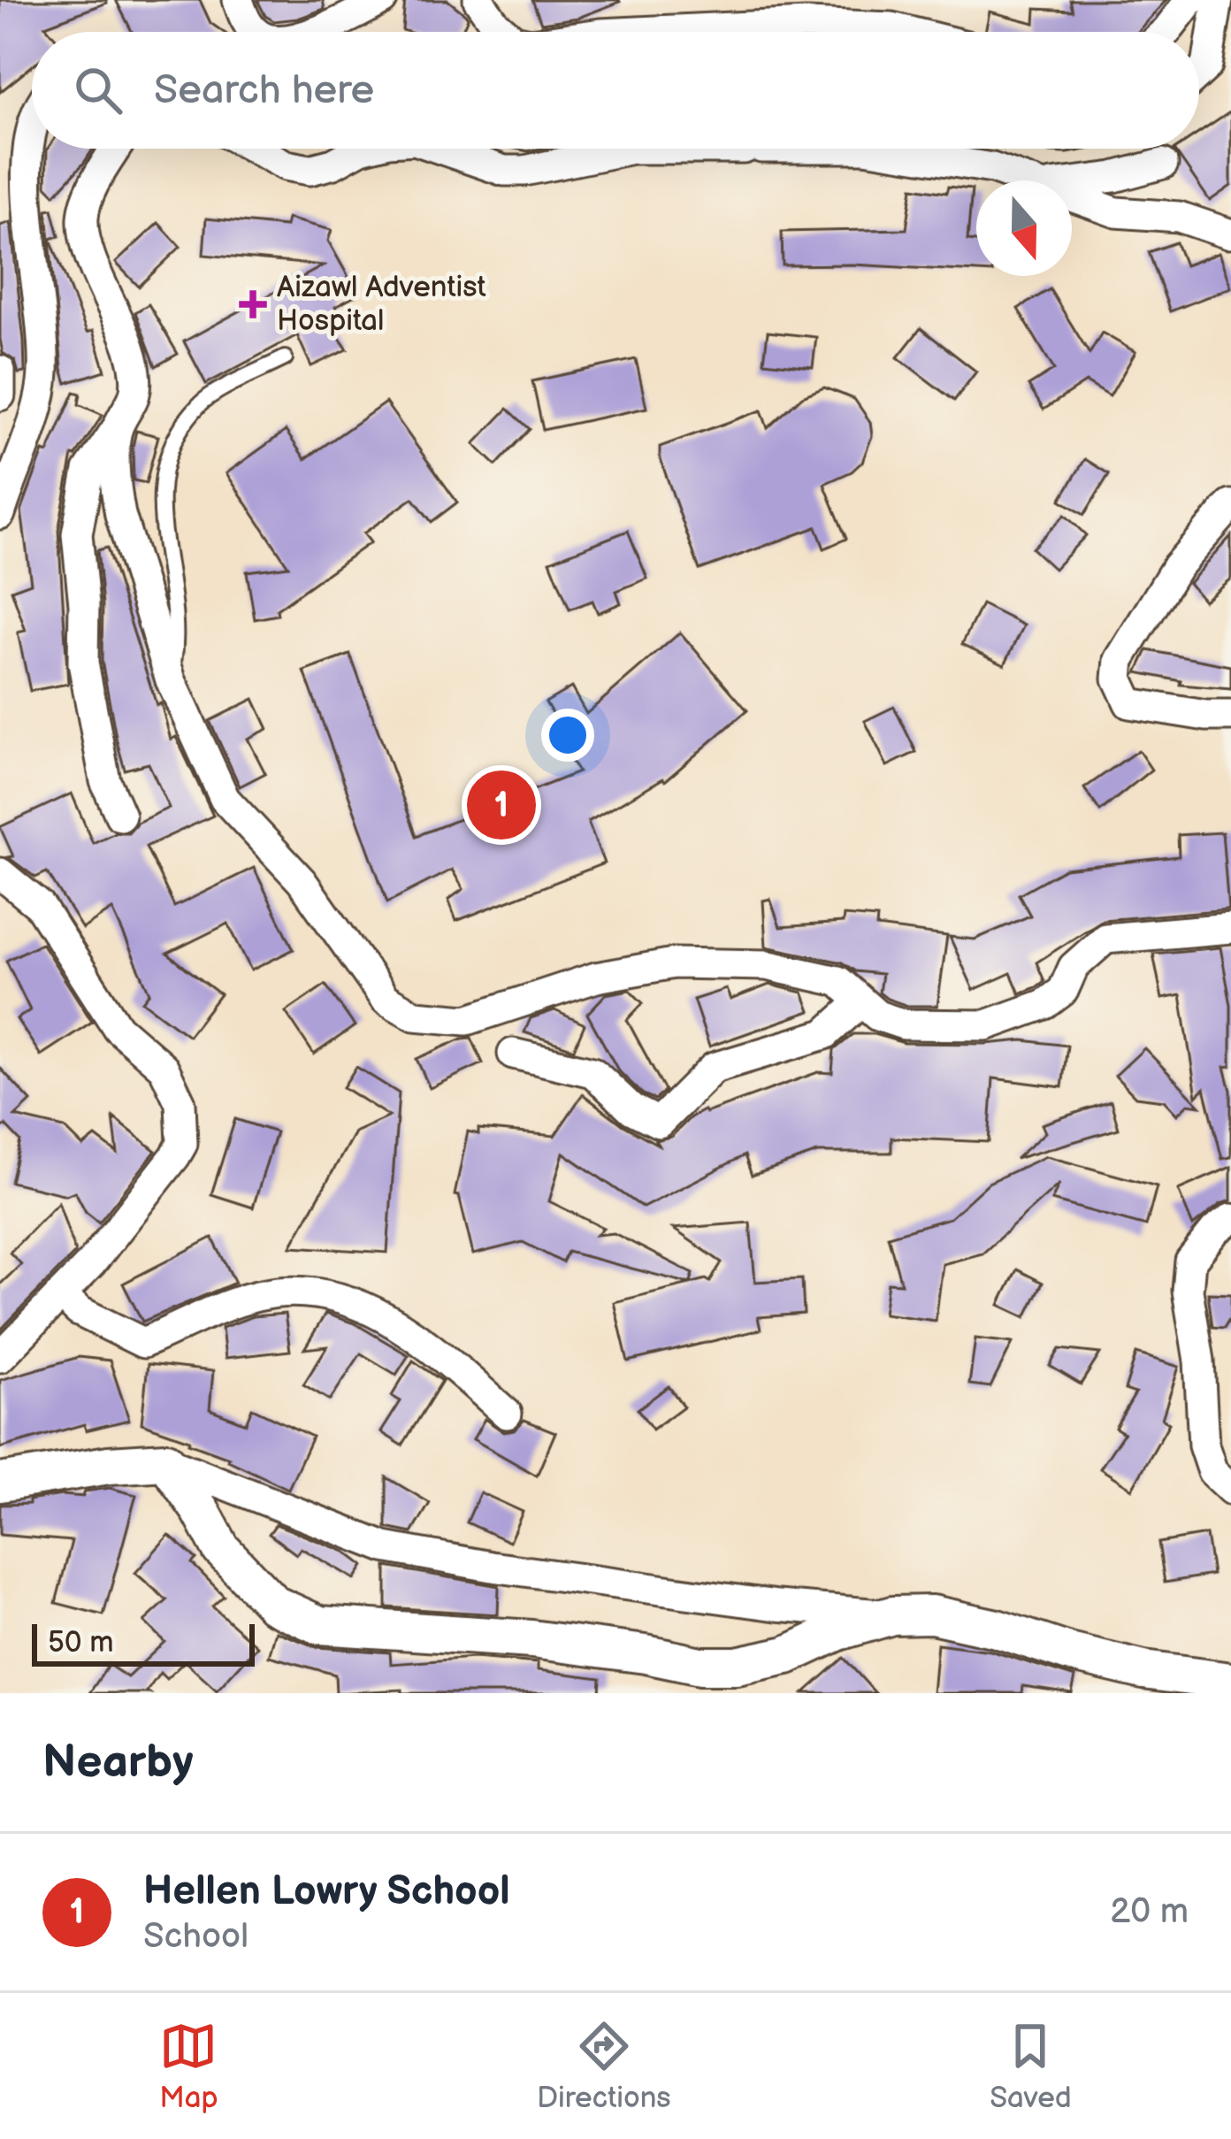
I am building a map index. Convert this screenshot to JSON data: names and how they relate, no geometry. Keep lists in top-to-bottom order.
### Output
{
  "places": {
    "health": ["Aizawl Adventist Hospital"]
  },
  "scale_bar": "50 m",
  "north": "bottom",
  "page": {
    "search": "Search here",
    "pins": "1",
    "scale": "50 m",
    "heading": "Nearby",
    "list": [
      {
        "mark": "1",
        "name": "Hellen Lowry School",
        "note": "School",
        "value": "20 m"
      }
    ],
    "nav": ["Map", "Directions", "Saved"]
  }
}
